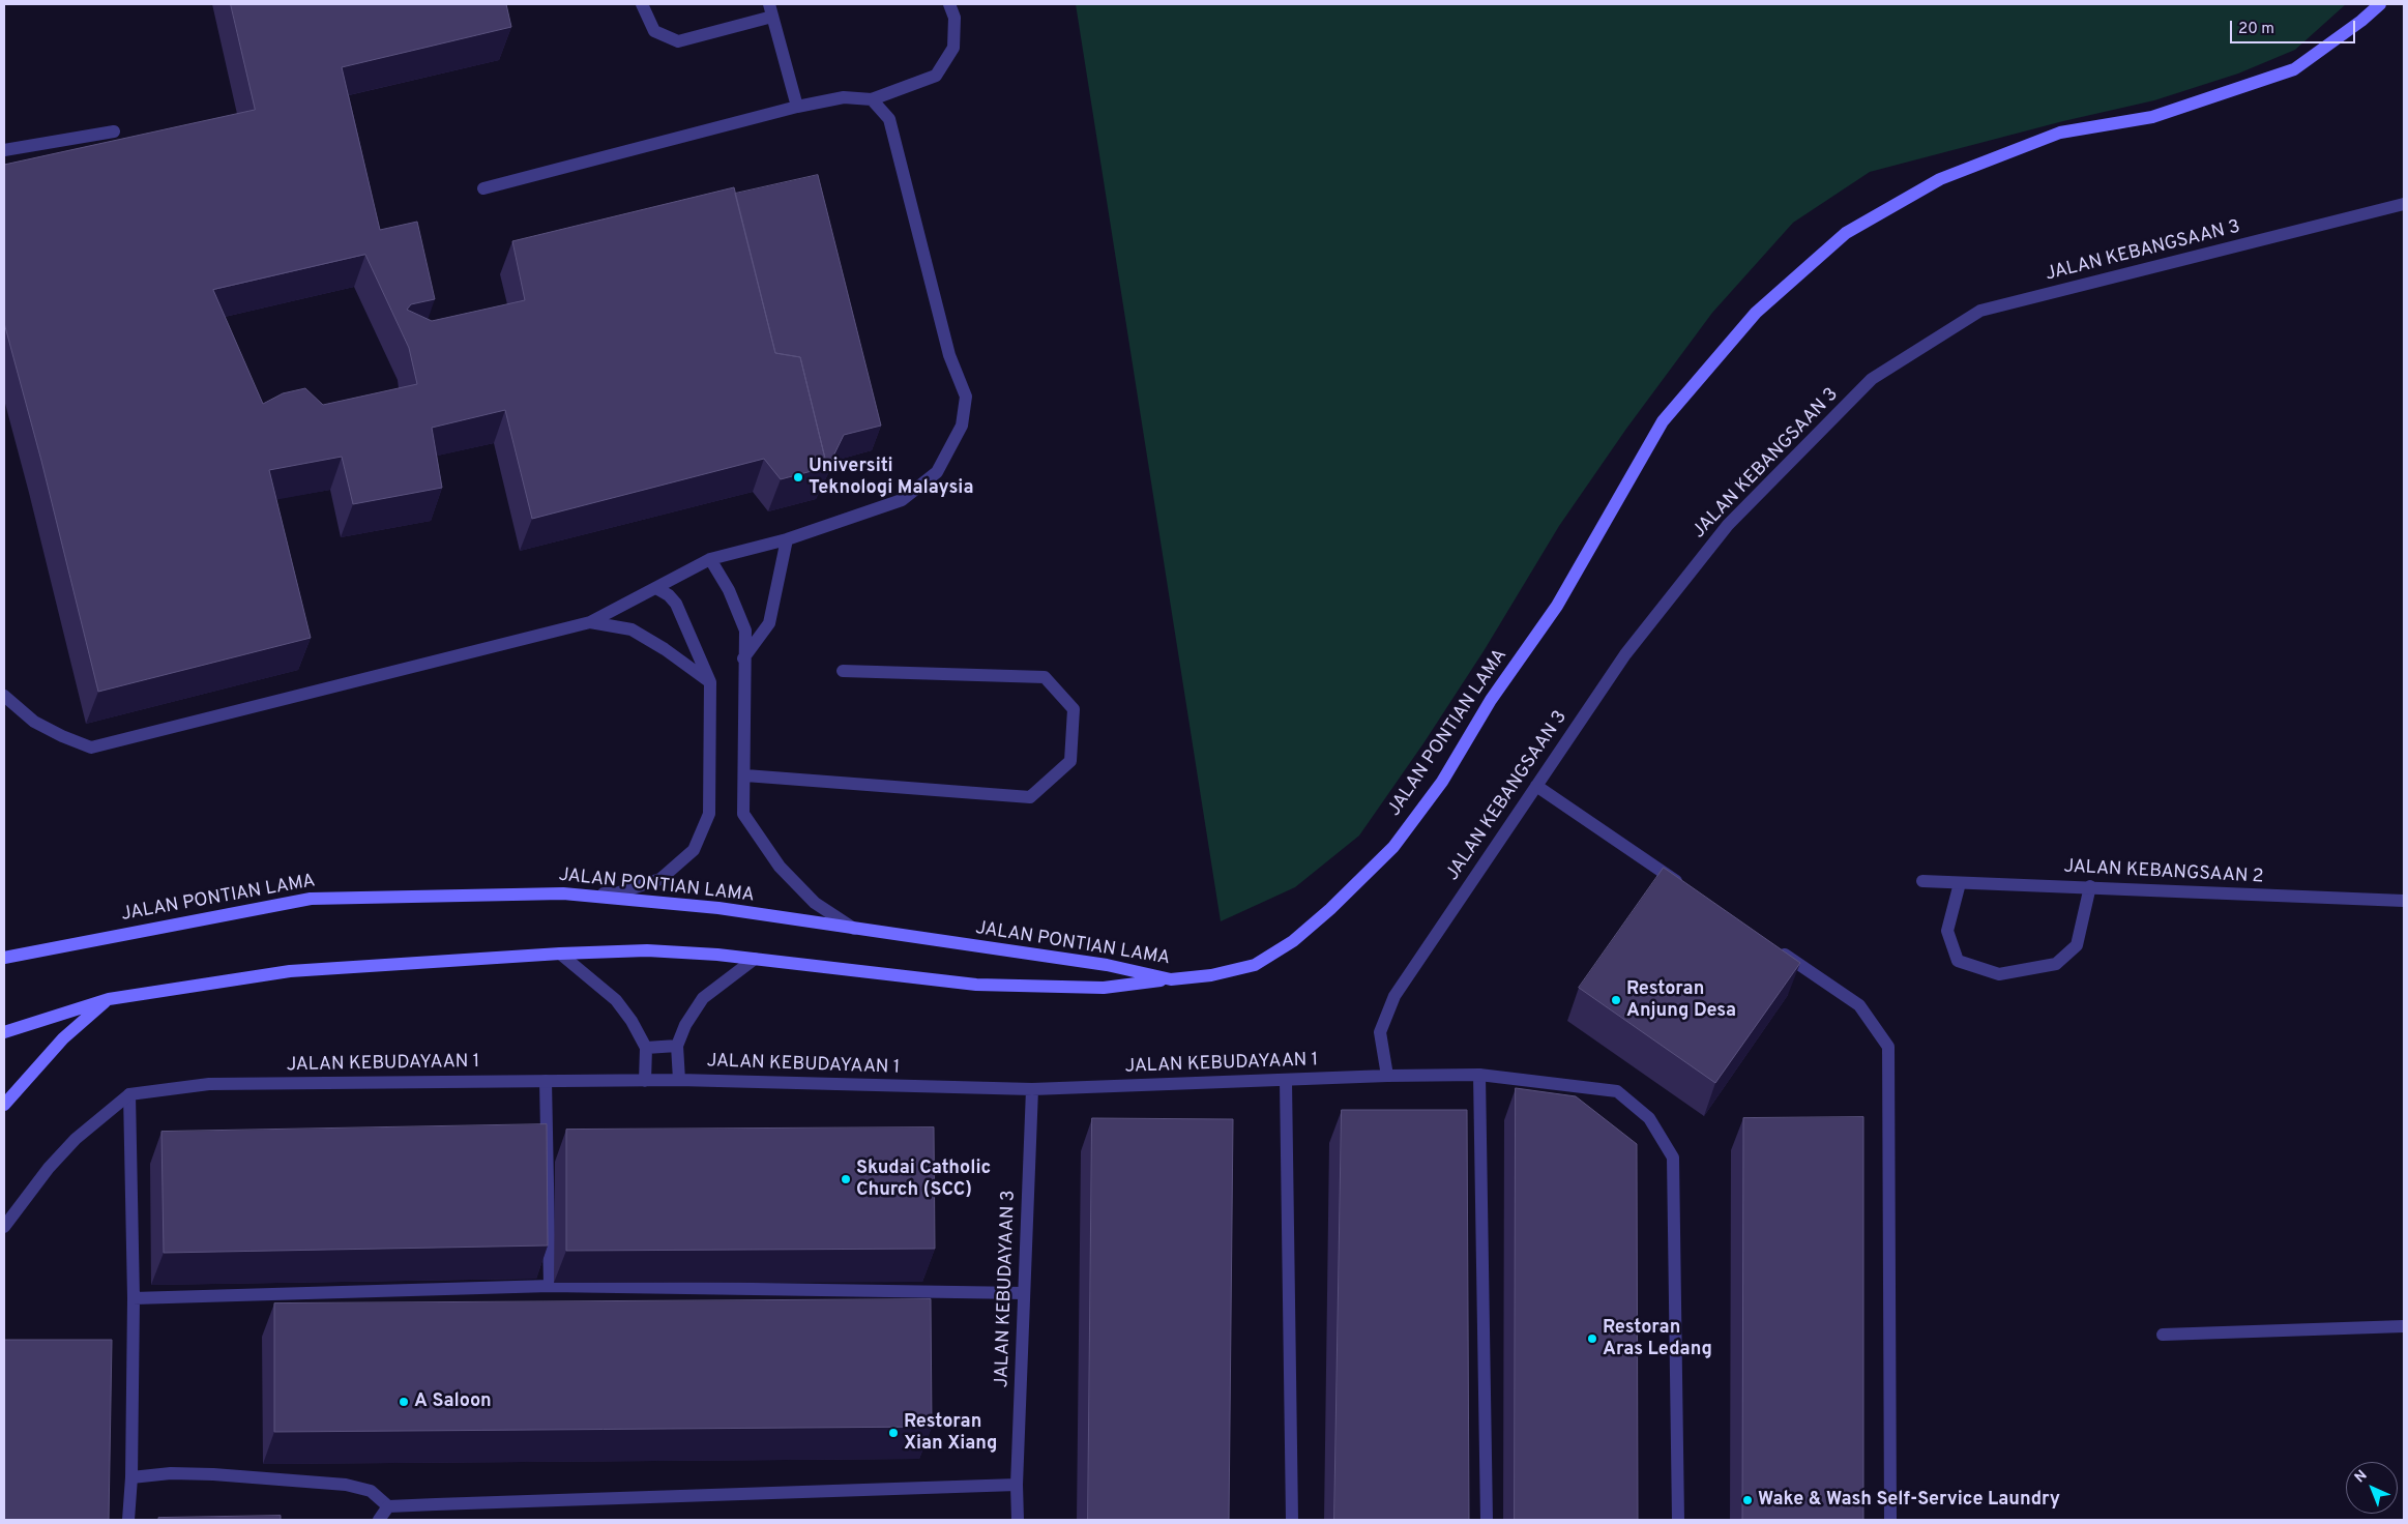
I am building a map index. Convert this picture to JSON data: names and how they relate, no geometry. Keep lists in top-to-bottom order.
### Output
{
  "streets": {
    "street": [
      "JALAN KEBANGSAAN 3",
      "JALAN PONTIAN LAMA",
      "JALAN KEBANGSAAN 2",
      "JALAN KEBUDAYAAN 1",
      "JALAN KEBUDAYAAN 3"
    ]
  },
  "crossings": [
    ["JALAN KEBANGSAAN 3", "JALAN KEBUDAYAAN 1"],
    ["JALAN KEBUDAYAAN 1", "JALAN KEBUDAYAAN 3"]
  ],
  "places": [
    "Universiti Teknologi Malaysia",
    "Restoran Anjung Desa",
    "Skudai Catholic Church (SCC)",
    "Restoran Aras Ledang",
    "A Saloon",
    "Restoran Xian Xiang",
    "Wake & Wash Self-Service Laundry"
  ],
  "scale_bar": "20 m",
  "north": "top left"
}
